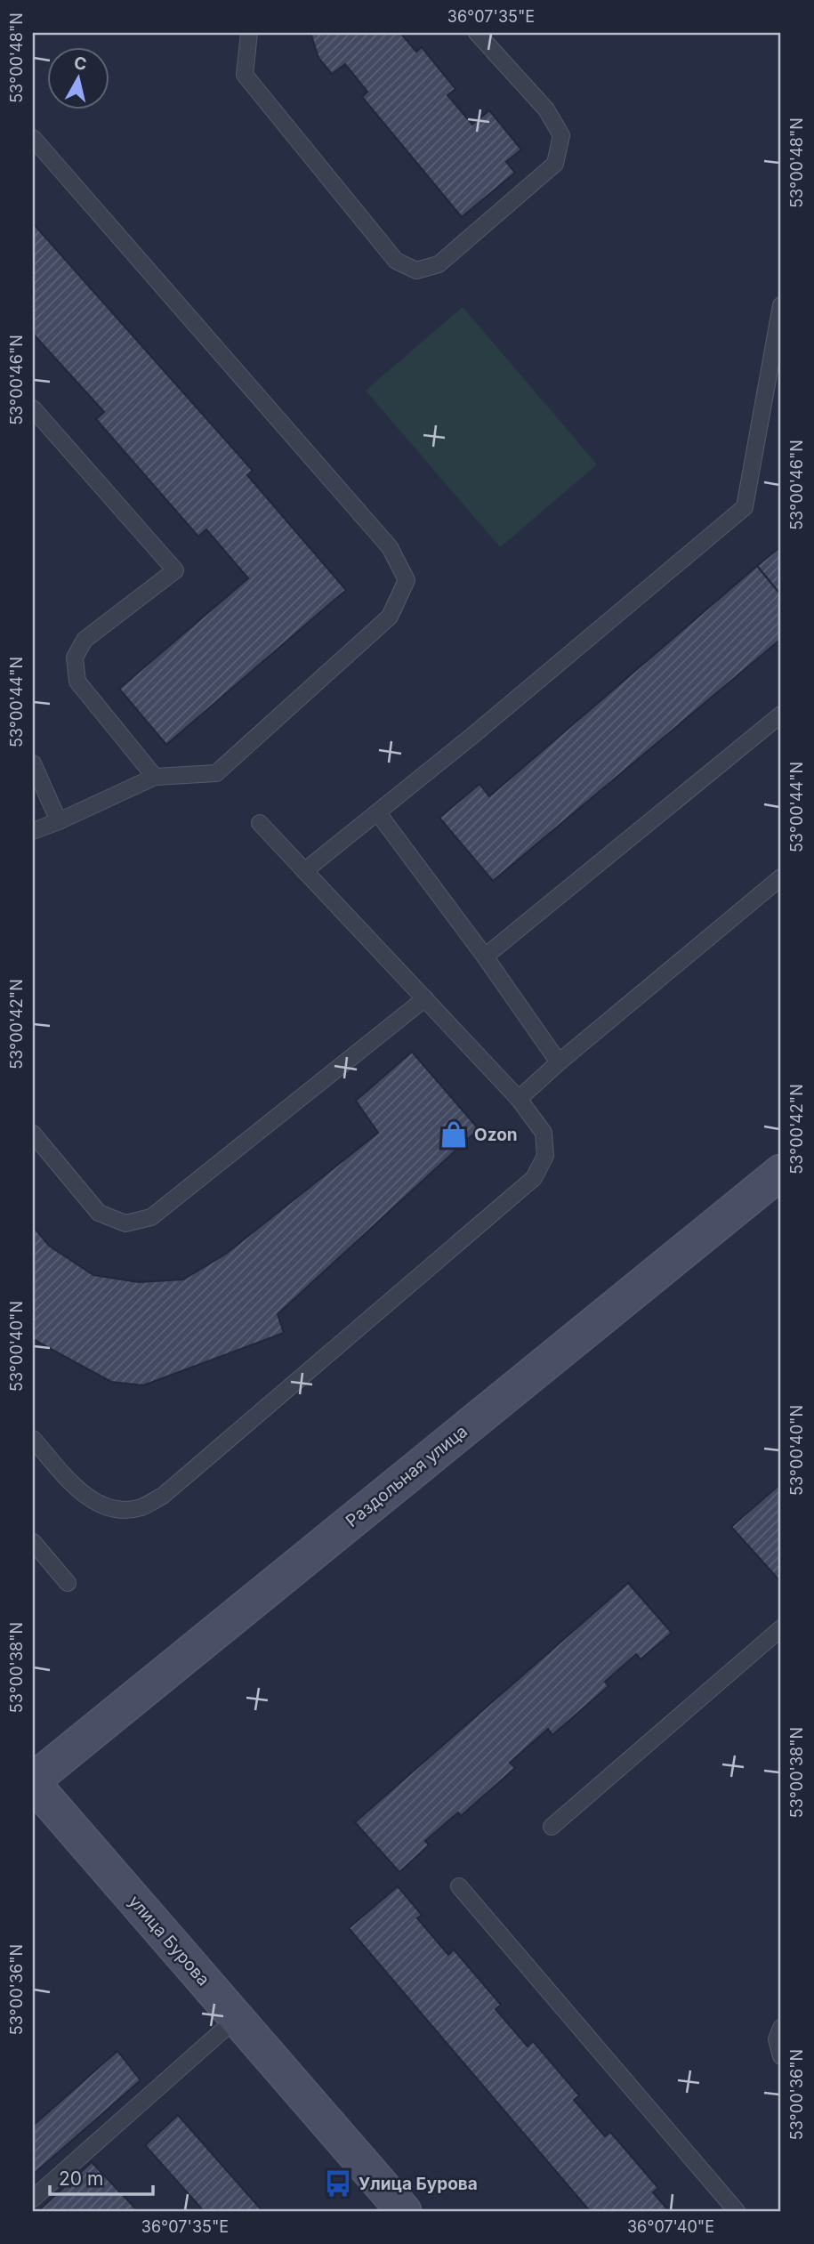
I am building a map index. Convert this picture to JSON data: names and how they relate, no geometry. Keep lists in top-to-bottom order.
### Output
{
  "streets": {
    "main road": ["Раздольная улица", "улица Бурова"]
  },
  "crossings": [
    ["Раздольная улица", "улица Бурова"]
  ],
  "places": {
    "shop": ["Ozon"],
    "bus stop": ["Улица Бурова"]
  },
  "scale_bar": "20 m",
  "north": "top",
  "coordinates": [
    "36°07'35\"E",
    "53°00'48\"N",
    "53°00'46\"N",
    "53°00'44\"N",
    "53°00'42\"N",
    "53°00'40\"N",
    "53°00'38\"N",
    "53°00'36\"N",
    "36°07'40\"E"
  ]
}
